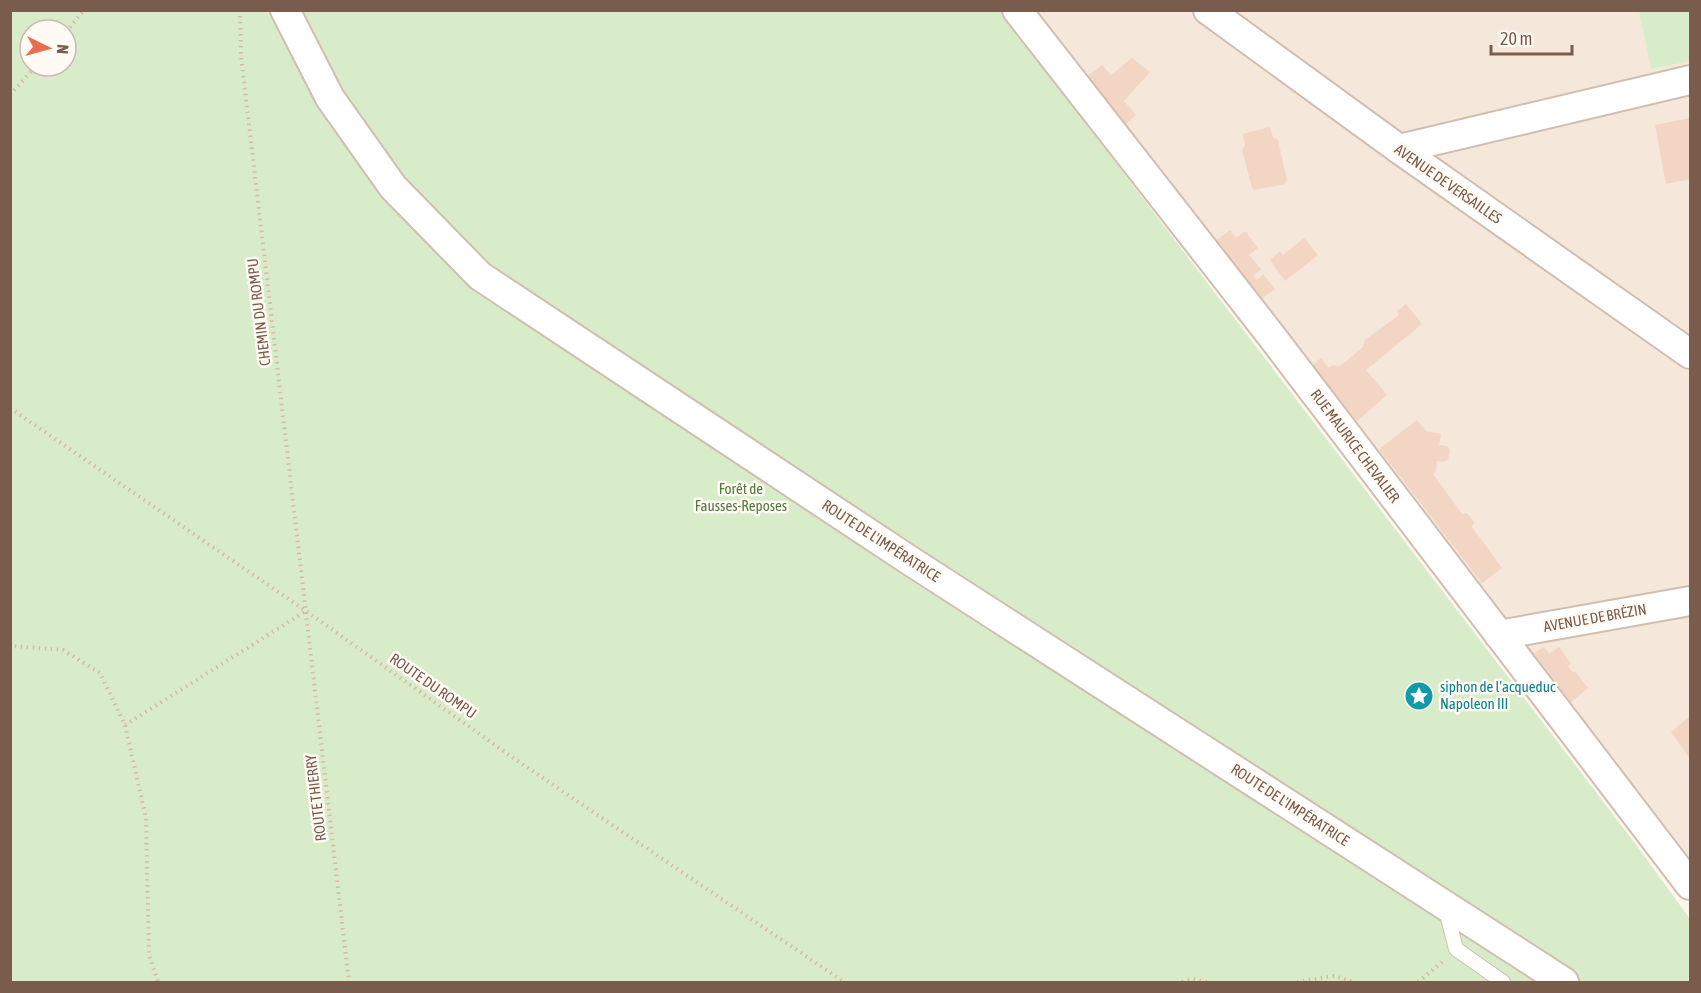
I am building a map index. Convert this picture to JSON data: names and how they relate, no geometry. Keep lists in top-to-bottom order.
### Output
{
  "streets": {
    "street": [
      "AVENUE DE VERSAILLES",
      "RUE MAURICE CHEVALIER",
      "ROUTE DE L'IMPÉRATRICE",
      "AVENUE DE BRÉZIN"
    ],
    "path": ["CHEMIN DU ROMPU", "ROUTE DU ROMPU", "ROUTE THIERRY"]
  },
  "crossings": [
    ["CHEMIN DU ROMPU", "ROUTE DU ROMPU"],
    ["CHEMIN DU ROMPU", "ROUTE THIERRY"],
    ["RUE MAURICE CHEVALIER", "AVENUE DE BRÉZIN"],
    ["ROUTE DU ROMPU", "ROUTE THIERRY"]
  ],
  "parks": ["Forêt de Fausses-Reposes"],
  "places": {
    "place": ["siphon de l'acqueduc Napoleon III"]
  },
  "scale_bar": "20 m",
  "north": "right"
}
